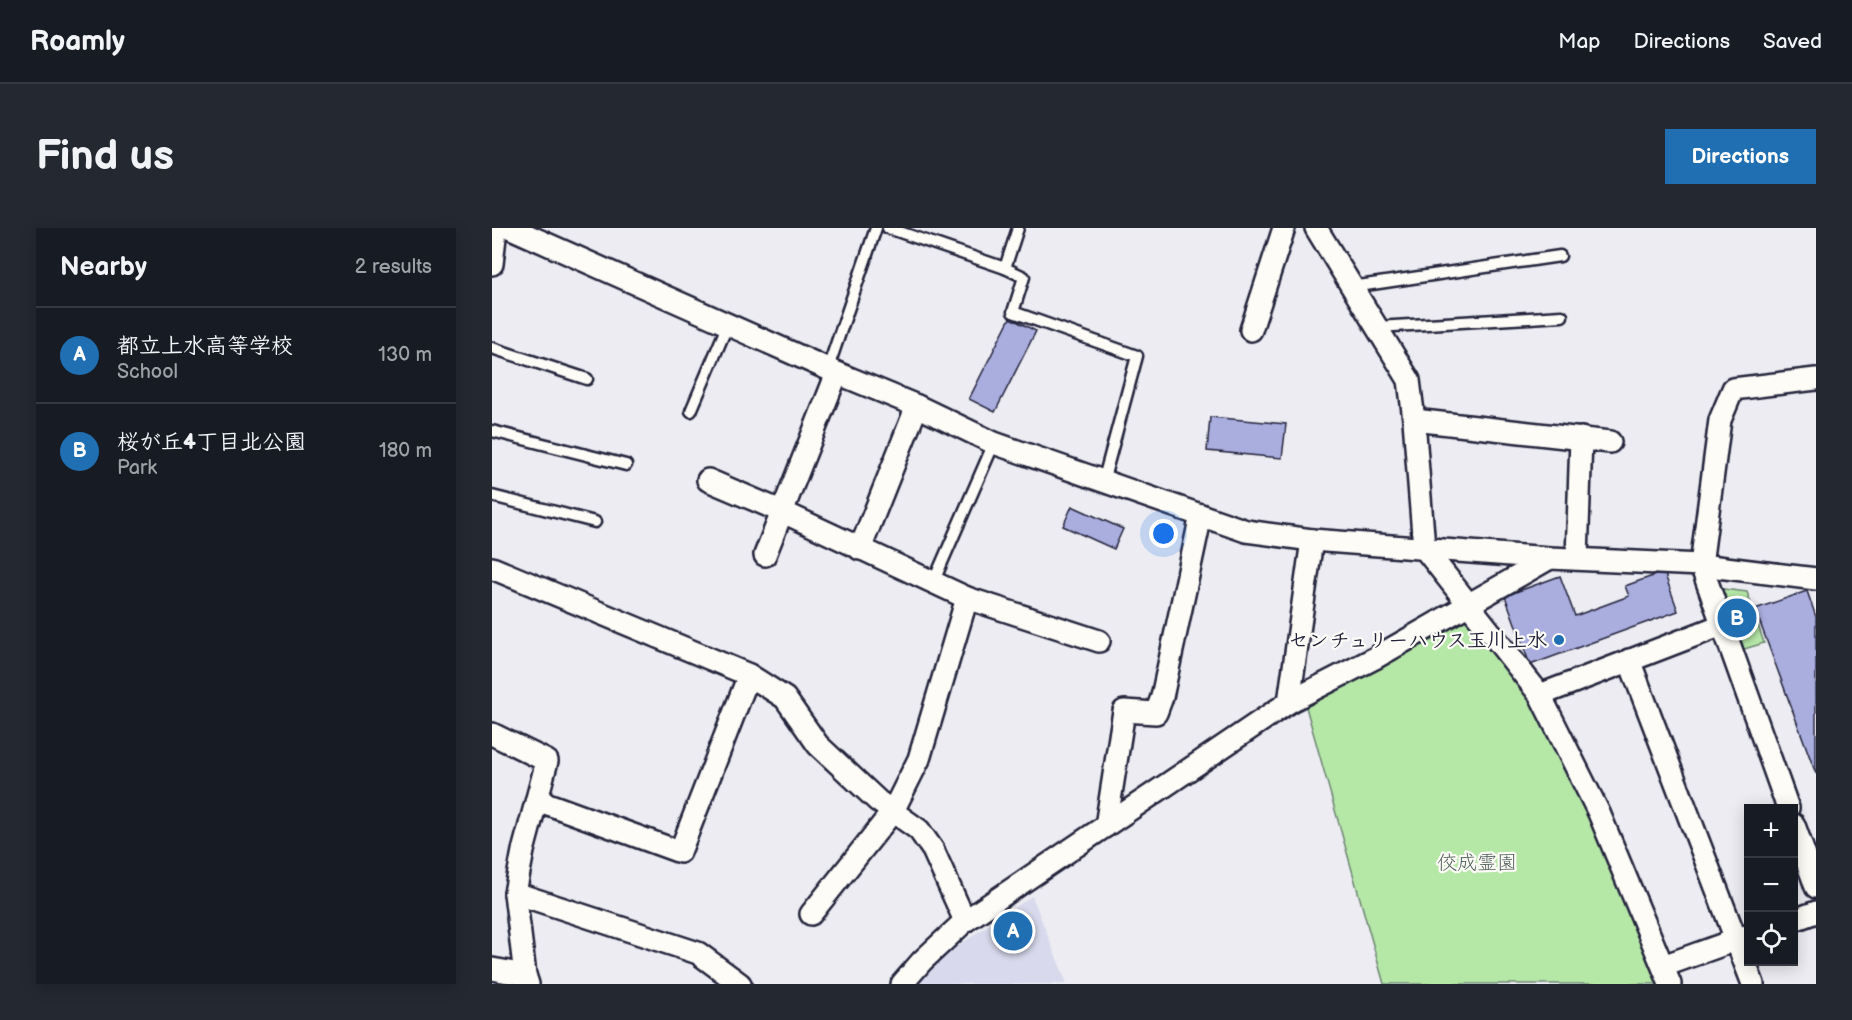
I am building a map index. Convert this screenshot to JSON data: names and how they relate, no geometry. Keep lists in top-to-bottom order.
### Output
{
  "parks": ["佼成霊園"],
  "places": ["センチュリーハウス玉川上水"],
  "page": {
    "header": "Roamly",
    "nav": ["Map", "Directions", "Saved"],
    "buttons": "Directions",
    "title": "Find us",
    "heading": ["Nearby", "2 results"],
    "list": [
      {
        "mark": "A",
        "name": "都立上水高等学校",
        "note": "School",
        "value": "130 m"
      },
      {
        "mark": "B",
        "name": "桜が丘4丁目北公園",
        "note": "Park",
        "value": "180 m"
      }
    ],
    "pins": ["B", "A"],
    "map_buttons": ["+", "−"]
  }
}
